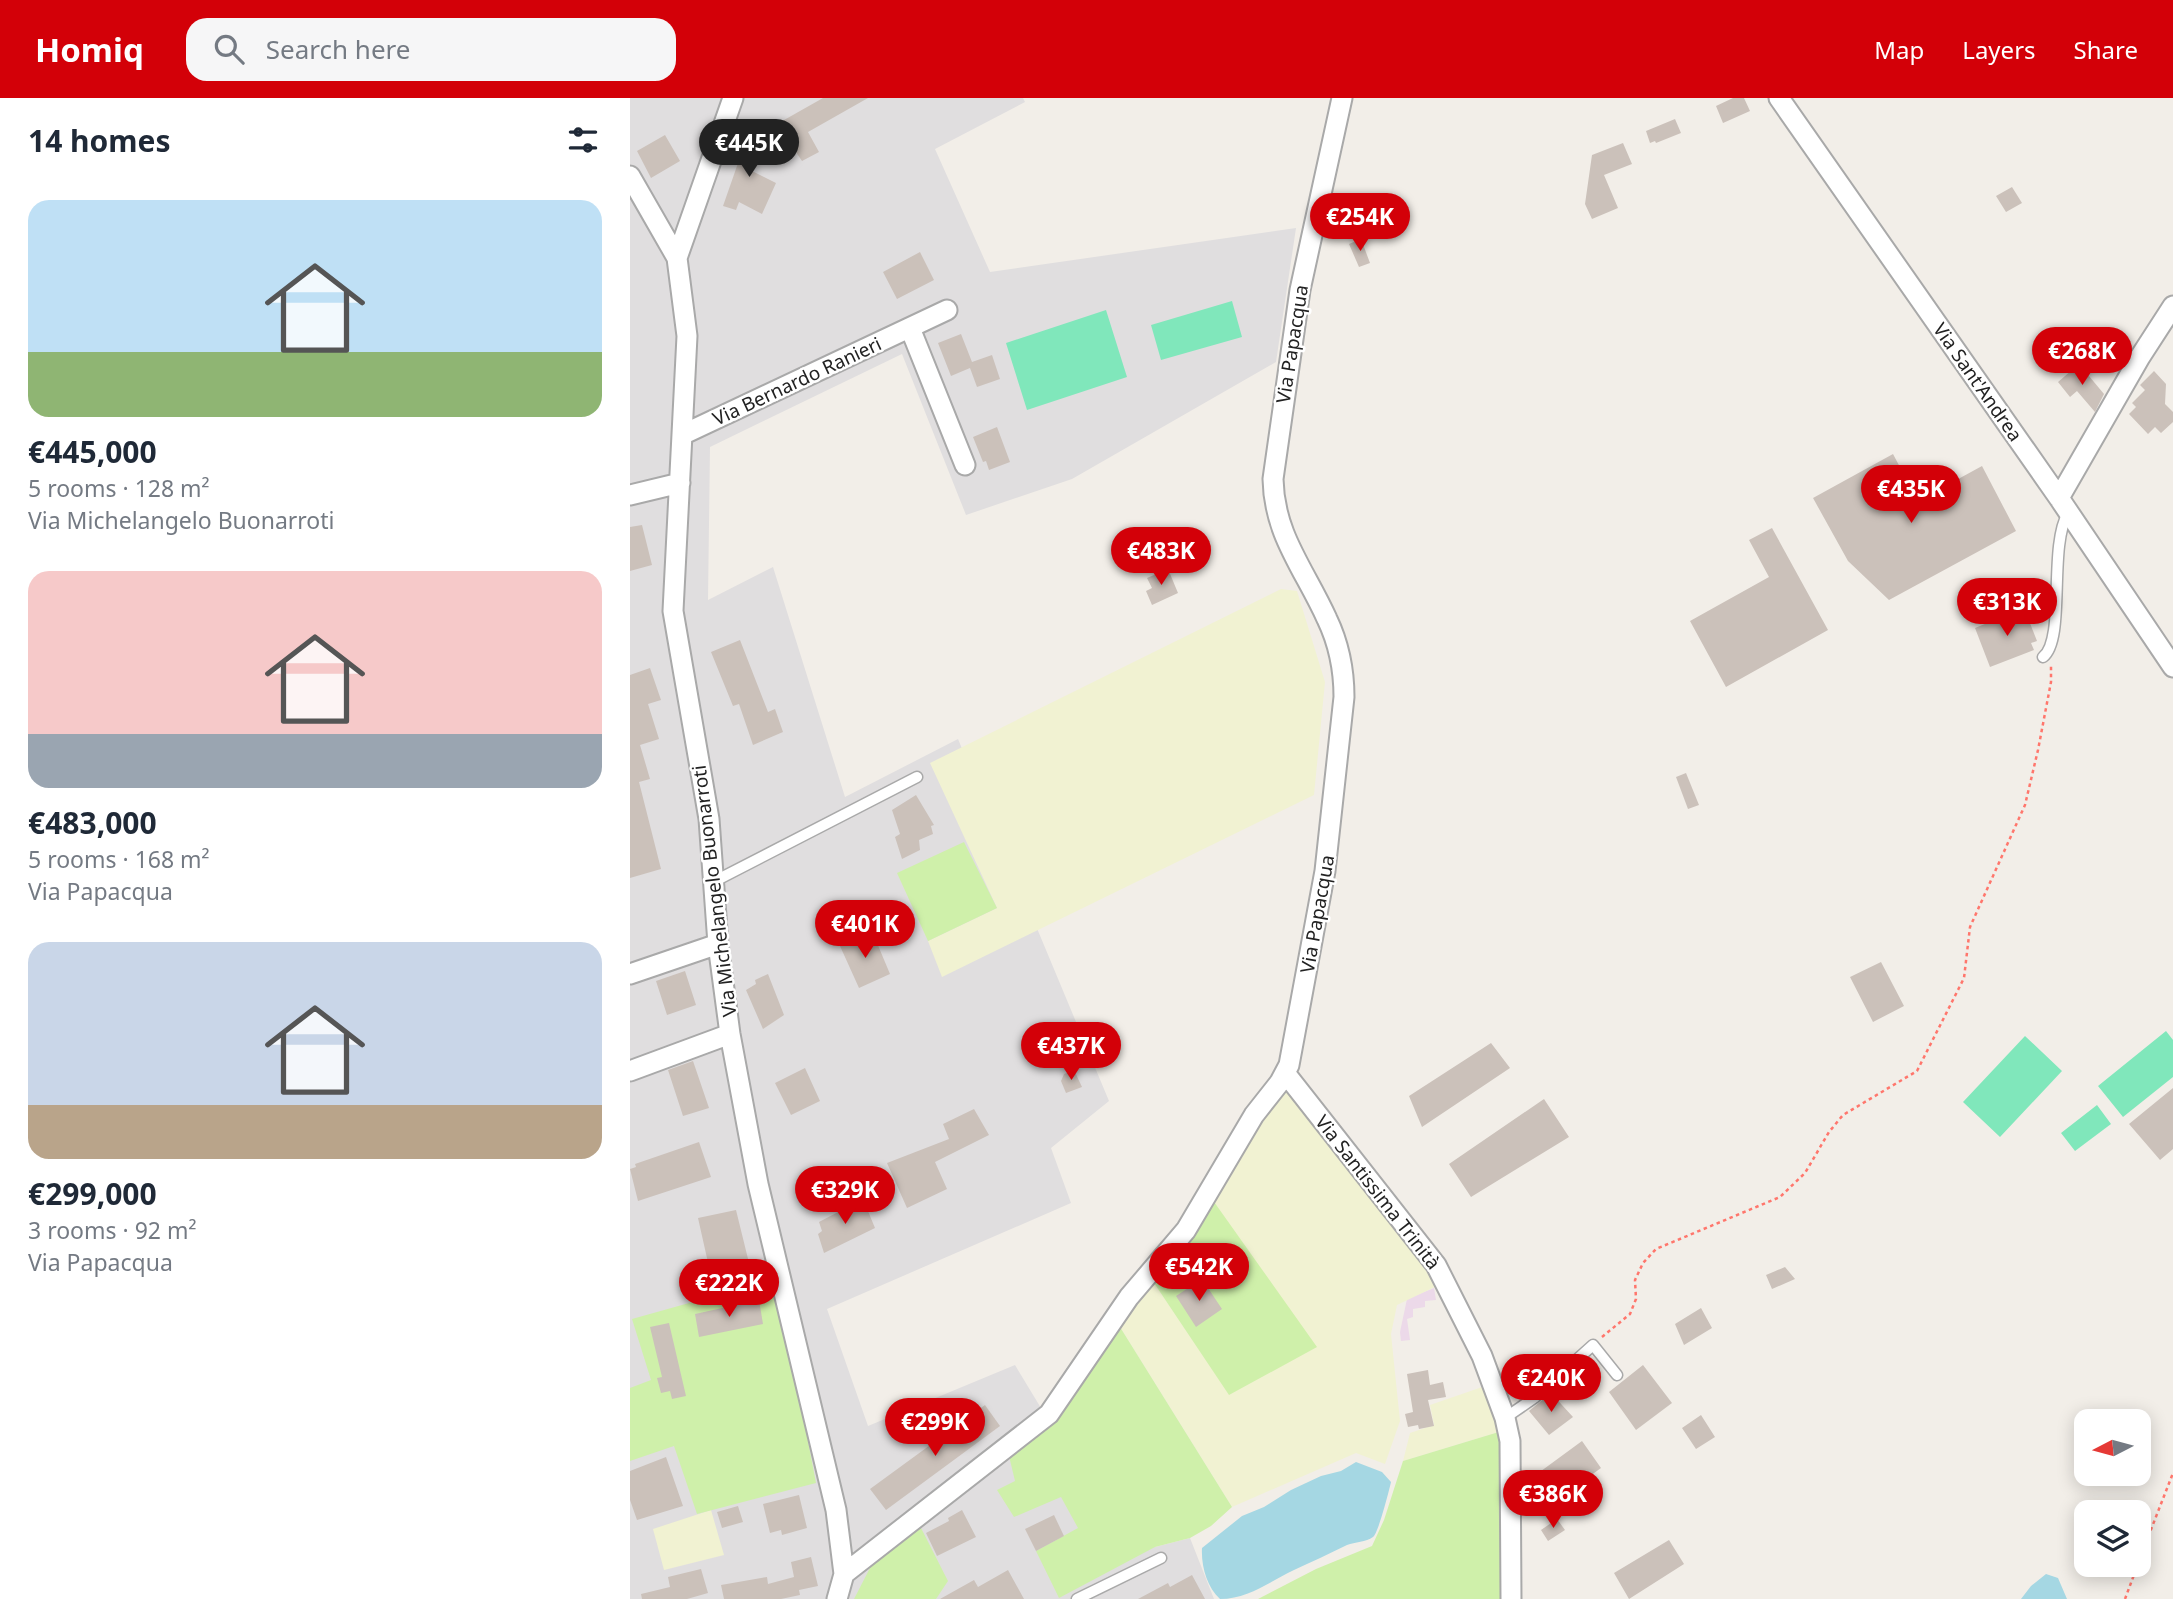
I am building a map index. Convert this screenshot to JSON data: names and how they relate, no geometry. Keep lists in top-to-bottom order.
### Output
{
  "streets": {
    "street": [
      "Via Papacqua",
      "Via Bernardo Ranieri",
      "Via Sant'Andrea",
      "Via Michelangelo Buonarroti",
      "Via Santissima Trinità"
    ]
  },
  "crossings": [
    ["Via Papacqua", "Via Michelangelo Buonarroti"],
    ["Via Papacqua", "Via Santissima Trinità"],
    ["Via Bernardo Ranieri", "Via Michelangelo Buonarroti"]
  ],
  "north": "left",
  "page": {
    "header": "Homiq",
    "search": "Search here",
    "nav": ["Map", "Layers", "Share"],
    "heading": "14 homes",
    "price": [
      "€445K",
      "€254K",
      "€268K",
      "€435K",
      "€483K",
      "€313K",
      "€401K",
      "€437K",
      "€329K",
      "€542K",
      "€222K",
      "€240K",
      "€299K",
      "€386K"
    ],
    "list": [
      {
        "name": "€445,000",
        "note": "5 rooms · 128 m² · Via Michelangelo Buonarroti"
      },
      {
        "name": "€483,000",
        "note": "5 rooms · 168 m² · Via Papacqua"
      },
      {
        "name": "€299,000",
        "note": "3 rooms · 92 m² · Via Papacqua"
      }
    ]
  }
}
